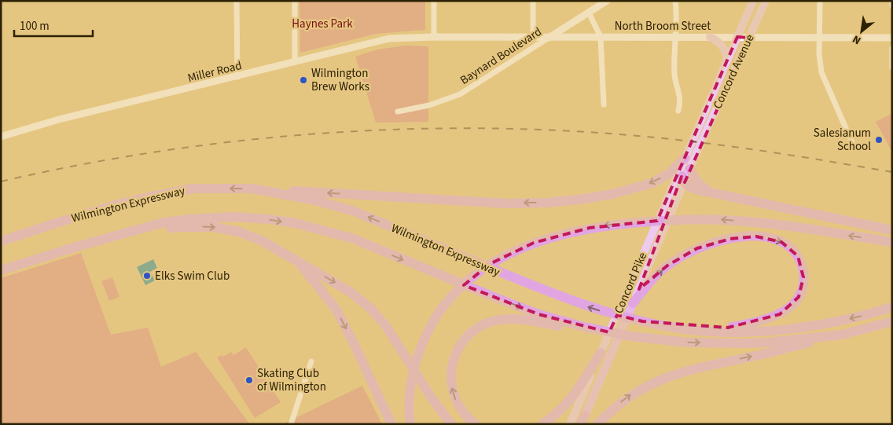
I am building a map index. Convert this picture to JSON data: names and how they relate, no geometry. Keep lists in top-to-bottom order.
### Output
{
  "streets": {
    "highway": ["Wilmington Expressway", "Concord Pike"],
    "main road": ["Concord Avenue"],
    "street": ["North Broom Street", "Baynard Boulevard", "Miller Road"]
  },
  "crossings": [
    ["North Broom Street", "Baynard Boulevard"],
    ["North Broom Street", "Miller Road"],
    ["North Broom Street", "Concord Avenue"],
    ["Concord Avenue", "Concord Pike"]
  ],
  "parks": ["Haynes Park"],
  "places": [
    "Wilmington Brew Works",
    "Salesianum School",
    "Elks Swim Club",
    "Skating Club of Wilmington"
  ],
  "scale_bar": "100 m",
  "north": "bottom left"
}
